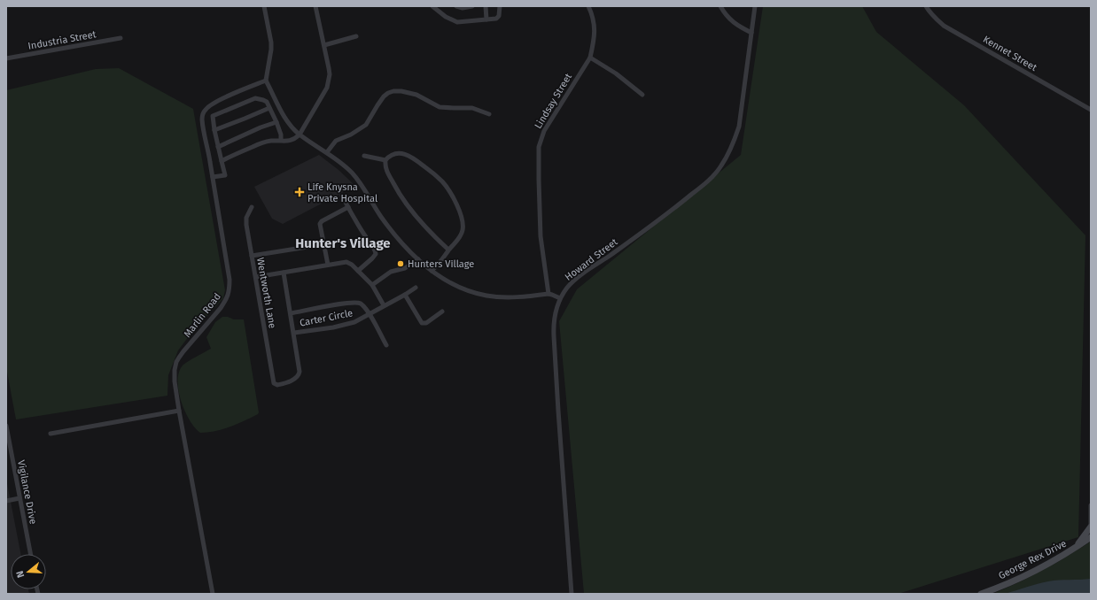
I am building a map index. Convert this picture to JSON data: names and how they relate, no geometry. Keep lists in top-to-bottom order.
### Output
{
  "streets": {
    "street": [
      "Industria Street",
      "Kennet Street",
      "Lindsay Street",
      "Howard Street",
      "Wentworth Lane",
      "Marlin Road",
      "Carter Circle",
      "Vigilance Drive",
      "George Rex Drive"
    ]
  },
  "crossings": [
    ["Wentworth Lane", "Carter Circle"]
  ],
  "districts": ["Hunter's Village"],
  "places": {
    "health": ["Life Knysna Private Hospital"],
    "other": ["Hunters Village"]
  },
  "north": "left"
}
